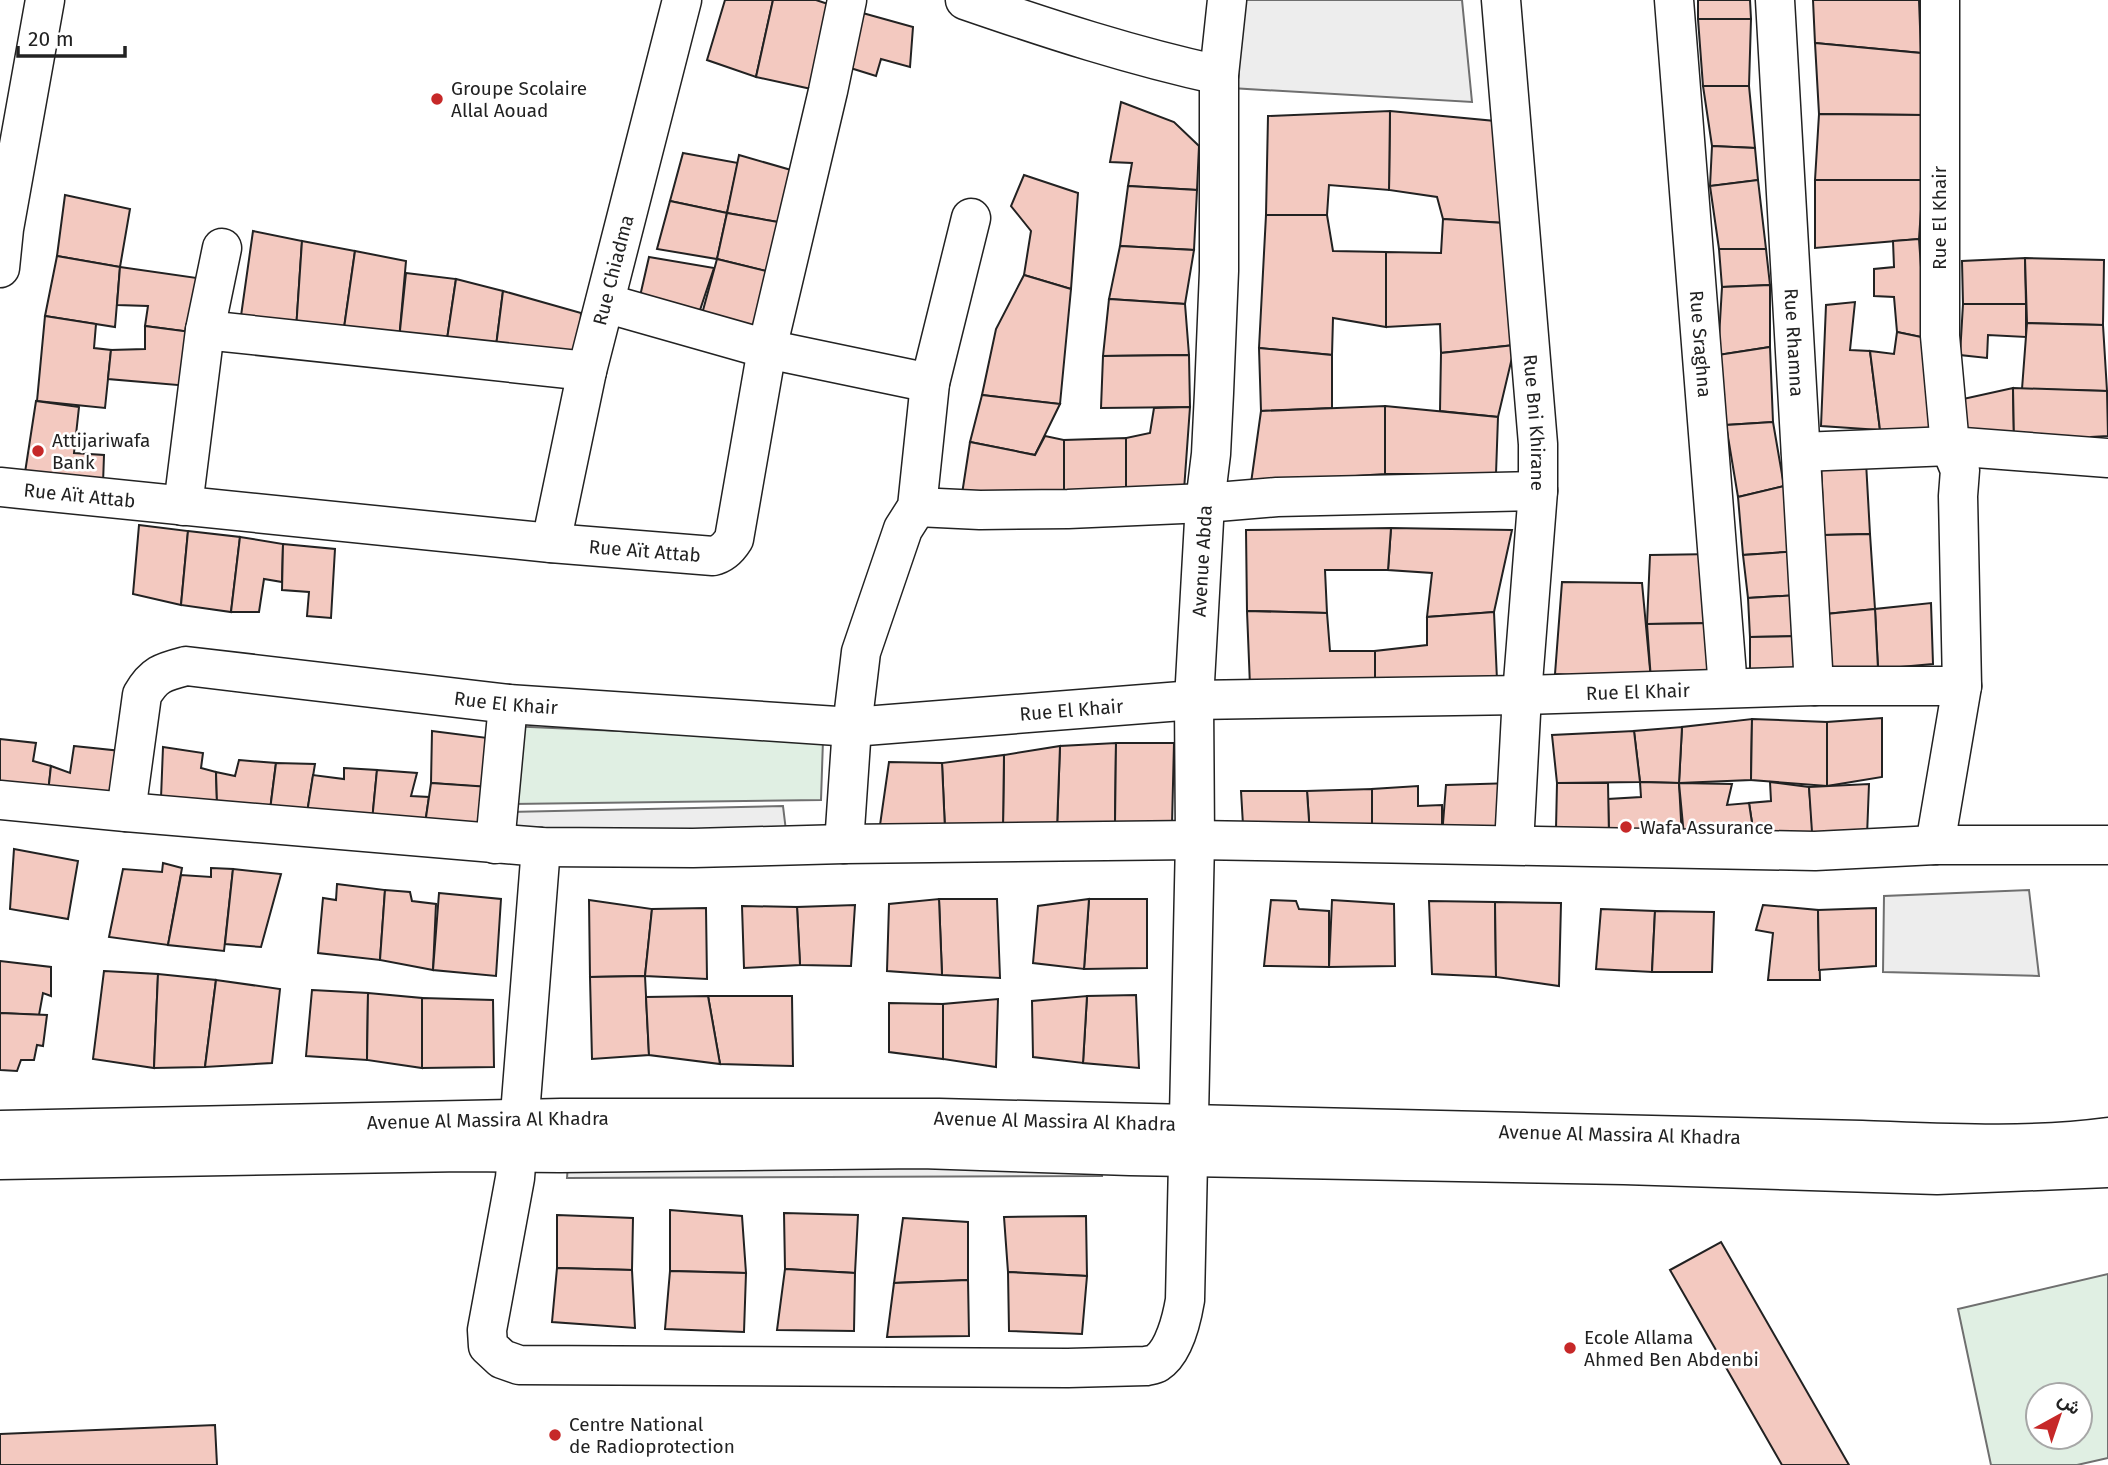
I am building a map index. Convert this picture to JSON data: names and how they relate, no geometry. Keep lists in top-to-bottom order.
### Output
{
  "streets": {
    "street": [
      "Rue El Khair",
      "Rue Chiadma",
      "Rue Rhamna",
      "Rue Sraghna",
      "Rue Bni Khirane",
      "Rue Aït Attab",
      "Avenue Abda",
      "Avenue Al Massira Al Khadra"
    ]
  },
  "crossings": [
    ["Rue El Khair", "Rue Rhamna"],
    ["Rue El Khair", "Rue Sraghna"],
    ["Rue El Khair", "Rue Bni Khirane"],
    ["Rue El Khair", "Avenue Abda"],
    ["Rue Chiadma", "Rue Aït Attab"],
    ["Avenue Abda", "Avenue Al Massira Al Khadra"]
  ],
  "places": [
    "Groupe Scolaire Allal Aouad",
    "Attijariwafa Bank",
    "Wafa Assurance",
    "Ecole Allama Ahmed Ben Abdenbi",
    "Centre National de Radioprotection"
  ],
  "scale_bar": "20 m",
  "north": "top right"
}
